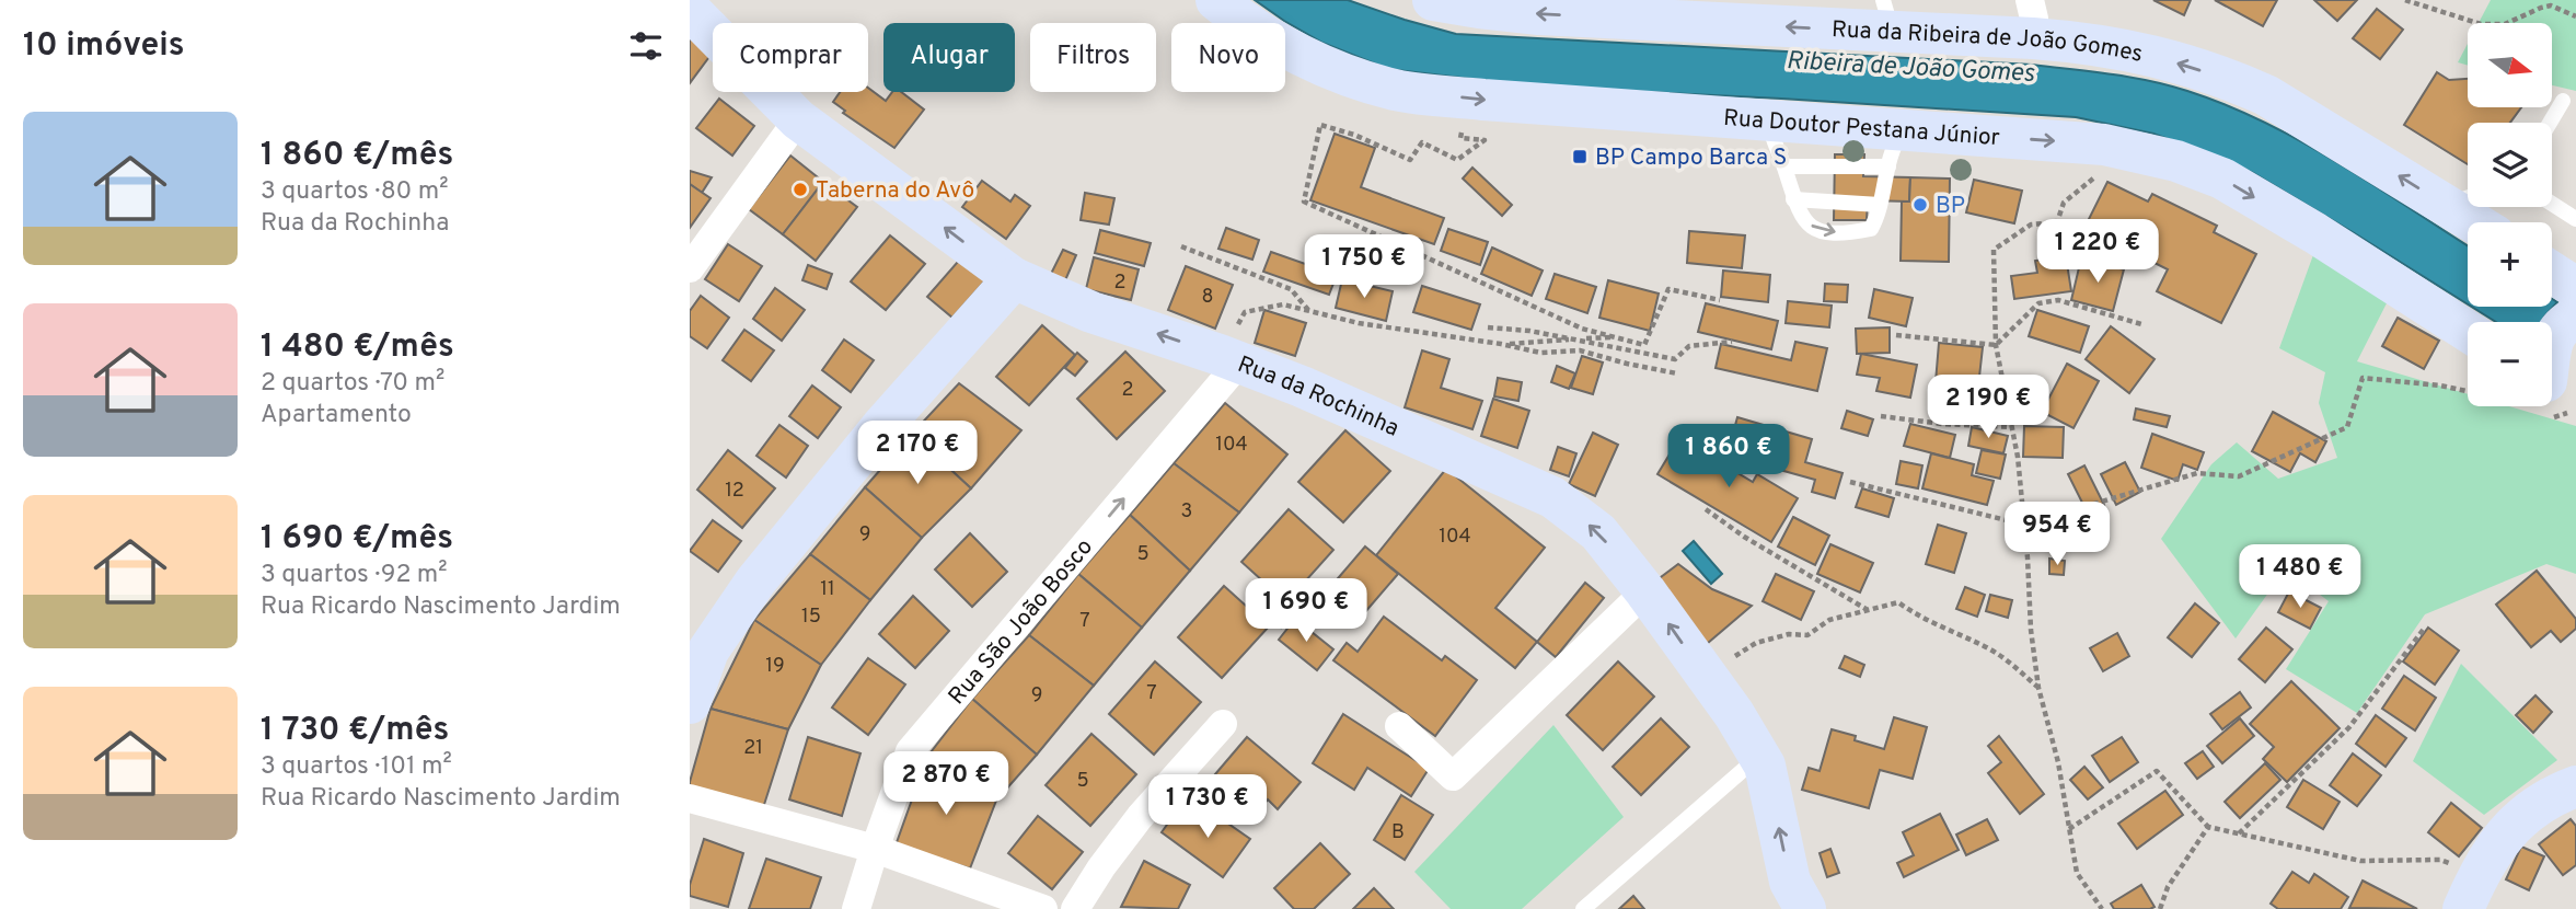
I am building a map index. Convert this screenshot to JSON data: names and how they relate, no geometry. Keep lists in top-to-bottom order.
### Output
{
  "streets": {
    "main road": ["Rua da Ribeira de João Gomes", "Rua Doutor Pestana Júnior", "Rua da Rochinha"],
    "street": ["Rua São João Bosco"]
  },
  "crossings": [
    ["Rua da Rochinha", "Rua São João Bosco"]
  ],
  "one_way": ["Rua da Ribeira de João Gomes", "Rua Doutor Pestana Júnior", "Rua da Rochinha"],
  "water": ["Ribeira de João Gomes"],
  "places": {
    "transit": ["BP Campo Barca S"],
    "other": ["Taberna do Avô", "BP"]
  },
  "house_numbers": [
    "2",
    "8",
    "2",
    "104",
    "12",
    "3",
    "9",
    "104",
    "5",
    "11",
    "15",
    "7",
    "19",
    "7",
    "9",
    "21",
    "5",
    "B"
  ],
  "north": "right",
  "page": {
    "heading": "10 imóveis",
    "map_buttons": ["+", "−"],
    "chip": [
      "Comprar",
      "Alugar",
      "Filtros",
      "Novo"
    ],
    "list": [
      {
        "name": "1 860 €/mês",
        "note": "3 quartos · 80 m² · Rua da Rochinha"
      },
      {
        "name": "1 480 €/mês",
        "note": "2 quartos · 70 m² · Apartamento"
      },
      {
        "name": "1 690 €/mês",
        "note": "3 quartos · 92 m² · Rua Ricardo Nascimento Jardim"
      },
      {
        "name": "1 730 €/mês",
        "note": "3 quartos · 101 m² · Rua Ricardo Nascimento Jardim"
      }
    ],
    "price": [
      "1 220 €",
      "1 750 €",
      "2 190 €",
      "2 170 €",
      "1 860 €",
      "954 €",
      "1 480 €",
      "1 690 €",
      "2 870 €",
      "1 730 €"
    ]
  }
}
